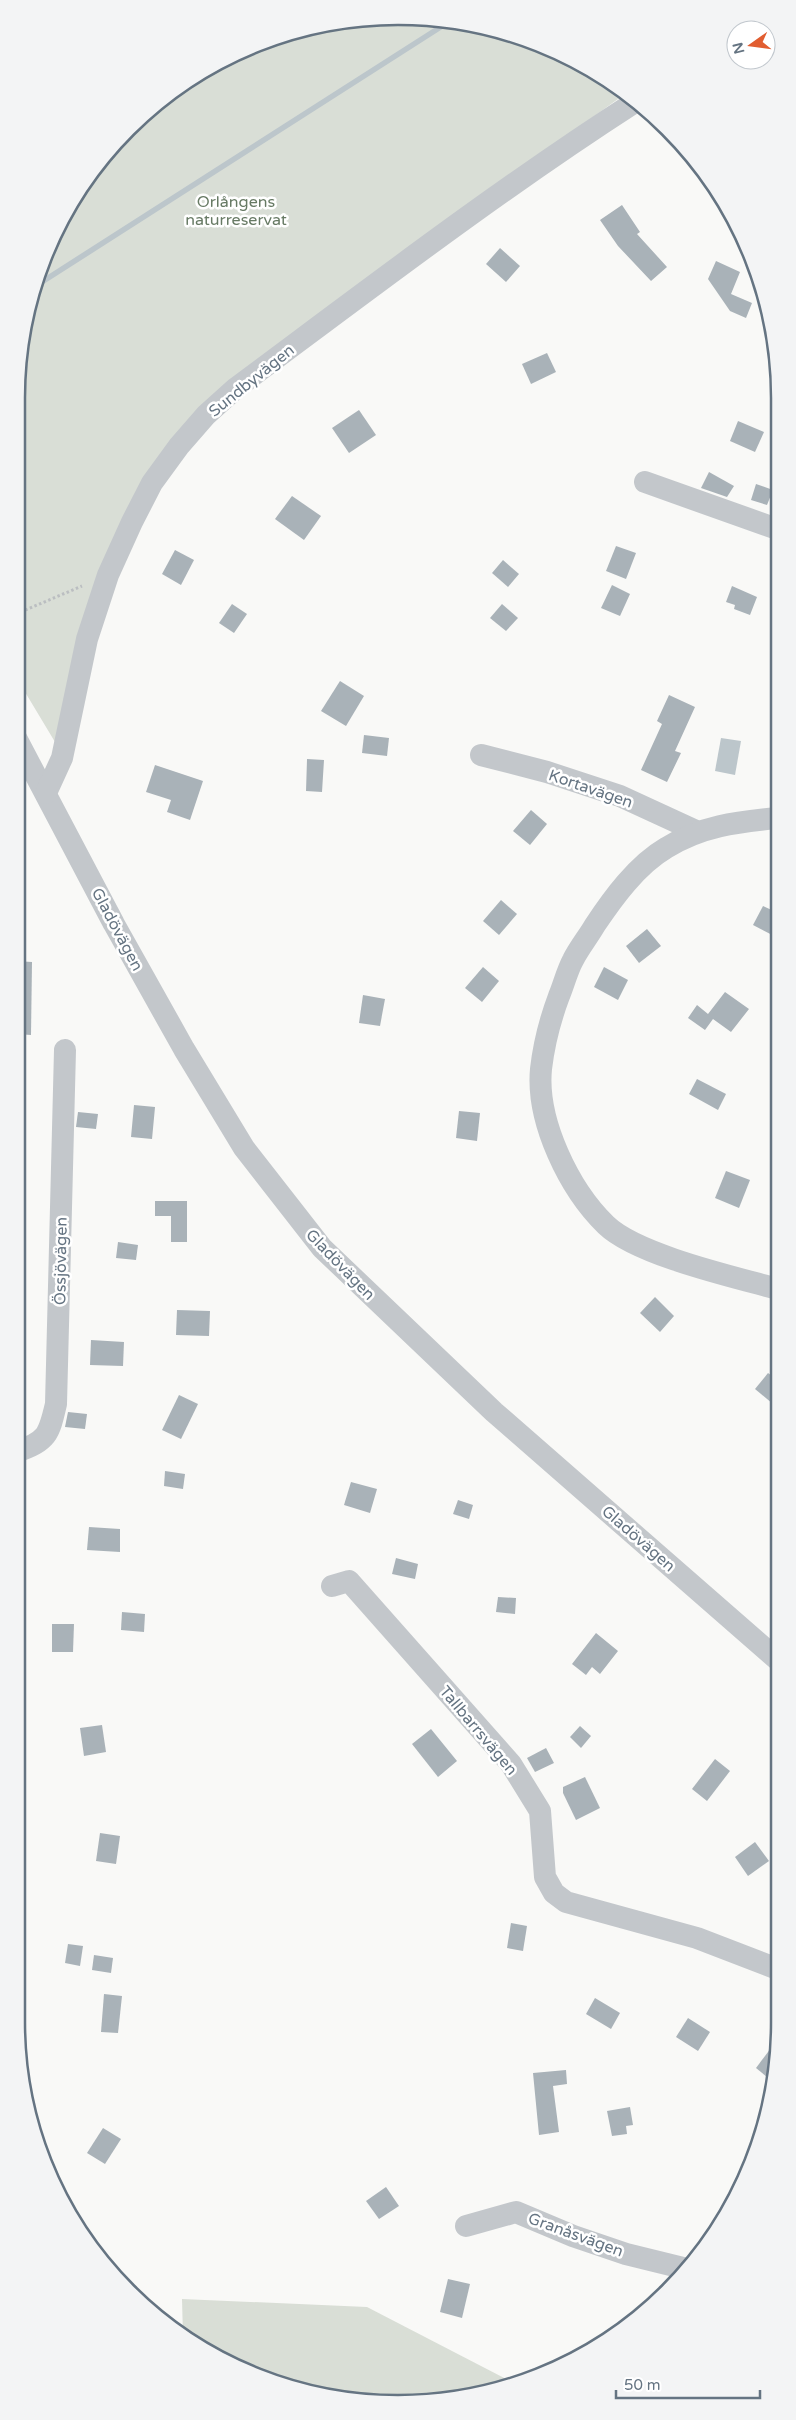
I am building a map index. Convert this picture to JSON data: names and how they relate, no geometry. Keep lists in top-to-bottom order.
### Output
{
  "streets": {
    "street": [
      "Sundbyvägen",
      "Kortavägen",
      "Gladövägen",
      "Össjövägen",
      "Tallbarrsvägen",
      "Granåsvägen"
    ]
  },
  "crossings": [
    ["Sundbyvägen", "Gladövägen"]
  ],
  "parks": ["Orlångens naturreservat"],
  "scale_bar": "50 m",
  "north": "left"
}
